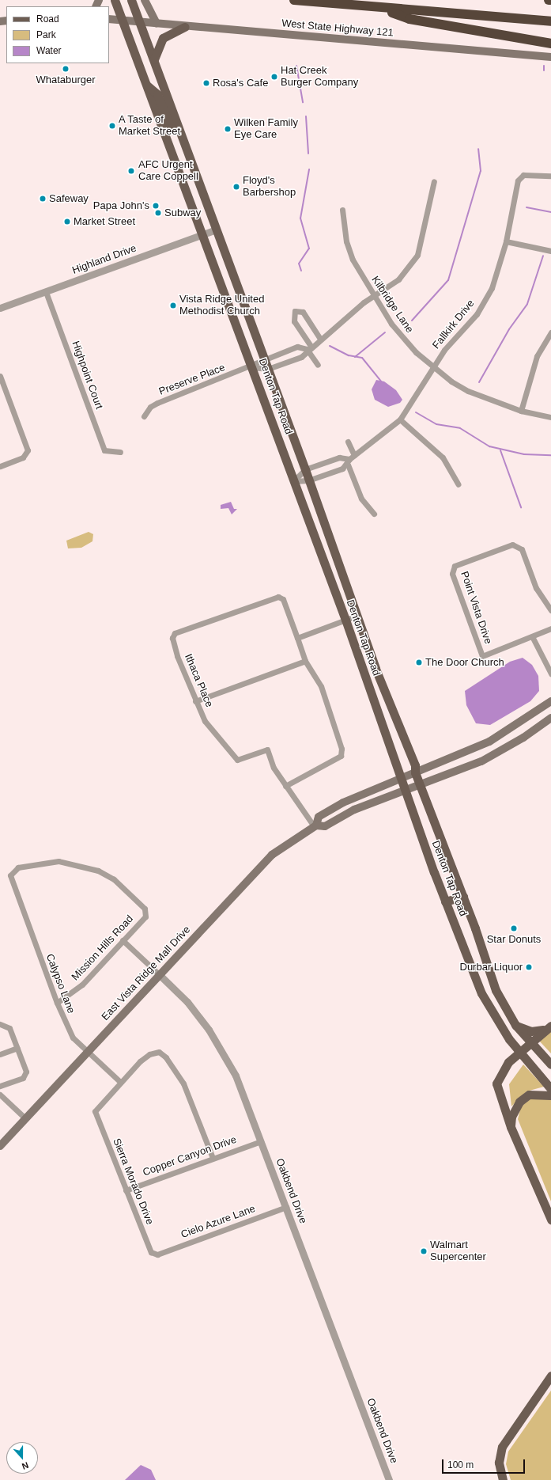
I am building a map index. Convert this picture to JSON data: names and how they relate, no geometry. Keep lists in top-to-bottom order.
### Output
{
  "streets": {
    "main road": ["West State Highway 121", "Denton Tap Road", "East Vista Ridge Mall Drive"],
    "street": [
      "Highland Drive",
      "Kilbridge Lane",
      "Fallkirk Drive",
      "Highpoint Court",
      "Preserve Place",
      "Point Vista Drive",
      "Ithaca Place",
      "Mission Hills Road",
      "Calypso Lane",
      "Copper Canyon Drive",
      "Sierra Morado Drive",
      "Oakbend Drive",
      "Cielo Azure Lane"
    ]
  },
  "crossings": [
    ["West State Highway 121", "Denton Tap Road"],
    ["Highland Drive", "Highpoint Court"],
    ["Highland Drive", "Denton Tap Road"],
    ["Kilbridge Lane", "Fallkirk Drive"],
    ["Fallkirk Drive", "Denton Tap Road"],
    ["Preserve Place", "Denton Tap Road"],
    ["Denton Tap Road", "East Vista Ridge Mall Drive"],
    ["Ithaca Place", "East Vista Ridge Mall Drive"],
    ["Mission Hills Road", "Calypso Lane"],
    ["Mission Hills Road", "Oakbend Drive"],
    ["East Vista Ridge Mall Drive", "Calypso Lane"],
    ["East Vista Ridge Mall Drive", "Oakbend Drive"],
    ["Calypso Lane", "Sierra Morado Drive"],
    ["Copper Canyon Drive", "Sierra Morado Drive"],
    ["Copper Canyon Drive", "Oakbend Drive"],
    ["Sierra Morado Drive", "Cielo Azure Lane"],
    ["Oakbend Drive", "Cielo Azure Lane"]
  ],
  "places": [
    "Whataburger",
    "Hat Creek Burger Company",
    "Rosa's Cafe",
    "A Taste of Market Street",
    "Wilken Family Eye Care",
    "AFC Urgent Care Coppell",
    "Floyd's Barbershop",
    "Safeway",
    "Papa John's",
    "Subway",
    "Market Street",
    "Vista Ridge United Methodist Church",
    "The Door Church",
    "Star Donuts",
    "Durbar Liquor",
    "Walmart Supercenter"
  ],
  "legend": ["Road", "Park", "Water"],
  "scale_bar": "100 m",
  "north": "bottom"
}
